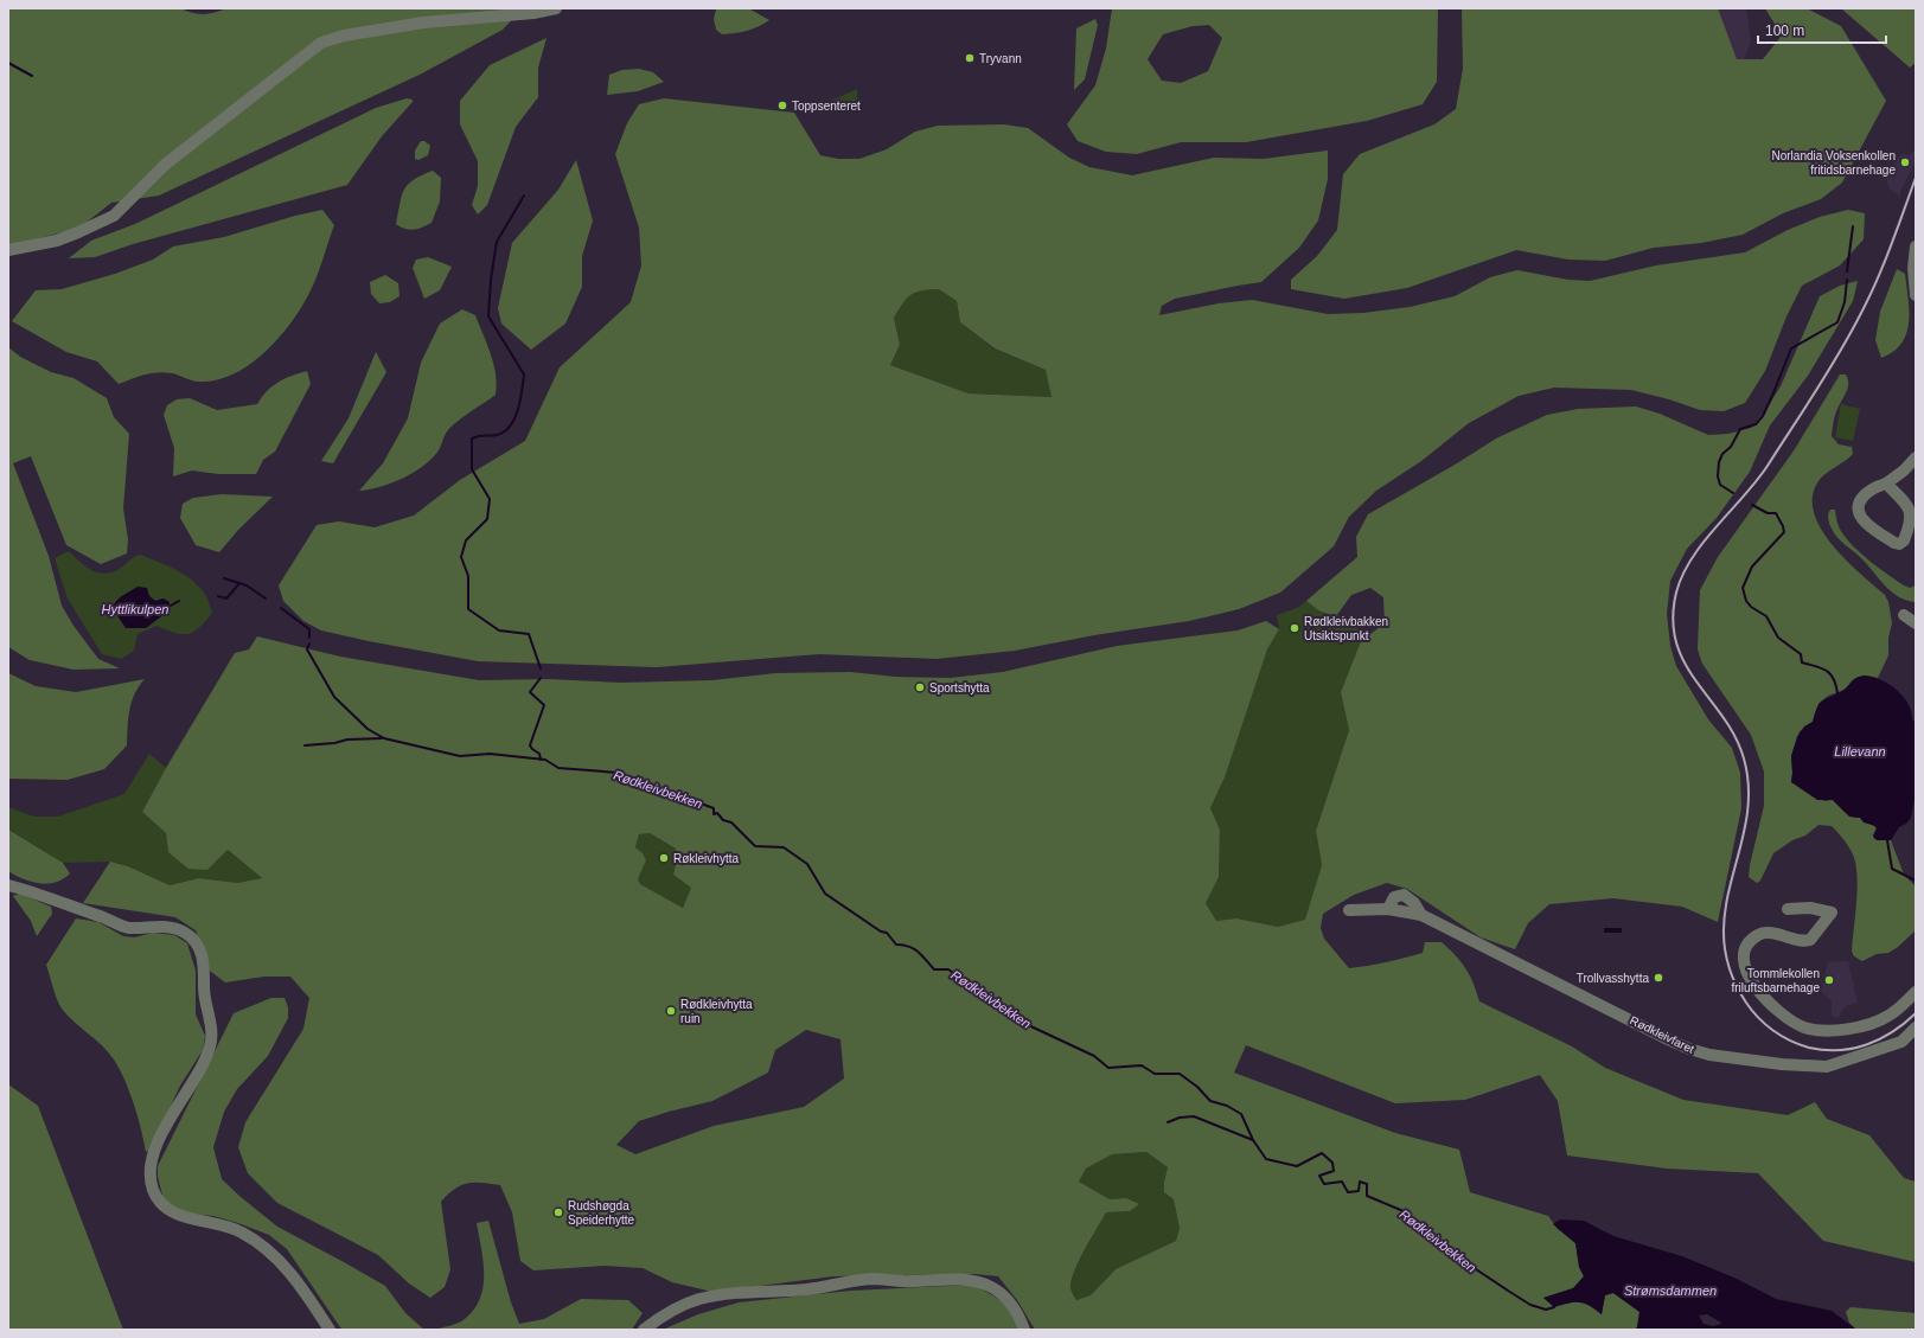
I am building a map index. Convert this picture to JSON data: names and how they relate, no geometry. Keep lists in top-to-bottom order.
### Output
{
  "streets": {
    "street": ["Rødkleivfaret"]
  },
  "water": [
    "Hyttlikulpen",
    "Lillevann",
    "Rødkleivbekken",
    "Strømsdammen"
  ],
  "places": [
    "Tryvann",
    "Toppsenteret",
    "Norlandia Voksenkollen fritidsbarnehage",
    "Rødkleivbakken Utsiktspunkt",
    "Sportshytta",
    "Røkleivhytta",
    "Trollvasshytta",
    "Tommlekollen friluftsbarnehage",
    "Rødkleivhytta ruin",
    "Rudshøgda Speiderhytte"
  ],
  "scale_bar": "100 m"
}
